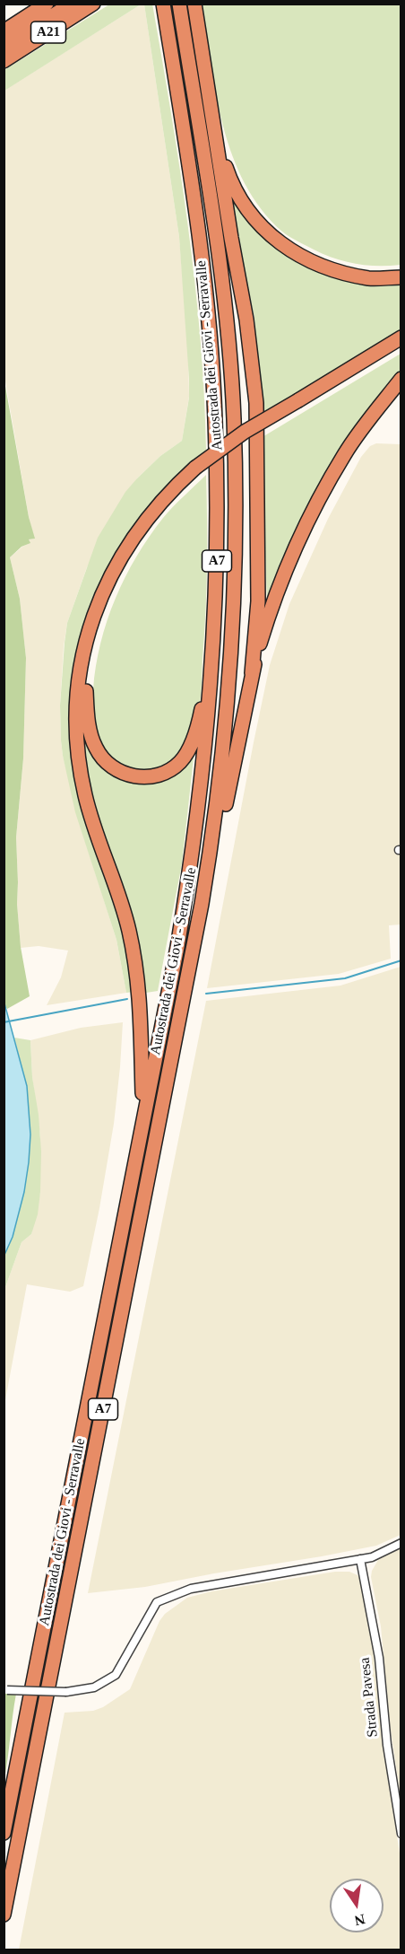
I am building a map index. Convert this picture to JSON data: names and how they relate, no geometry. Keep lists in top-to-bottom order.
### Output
{
  "streets": {
    "highway": ["A21", "Autostrada dei Giovi - Serravalle", "A7"],
    "street": ["Strada Pavesa"]
  },
  "north": "bottom"
}
